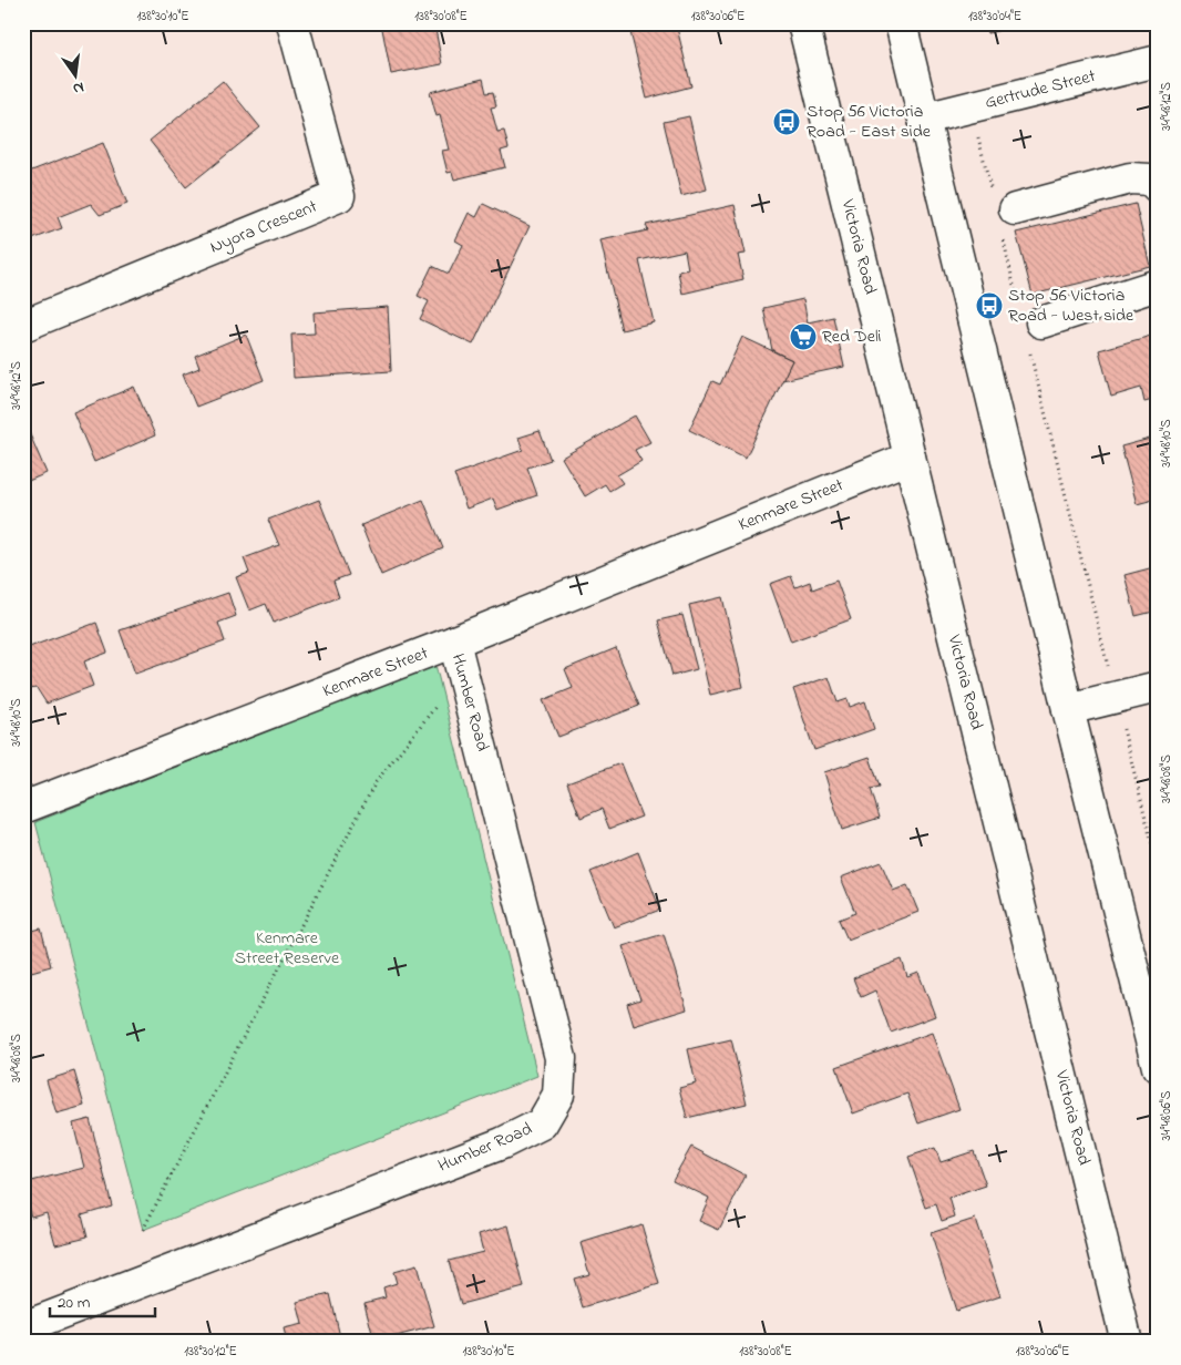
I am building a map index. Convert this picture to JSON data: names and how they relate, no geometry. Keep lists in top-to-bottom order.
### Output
{
  "streets": {
    "main road": [
      "Gertrude Street",
      "Nyora Crescent",
      "Victoria Road",
      "Kenmare Street",
      "Humber Road"
    ]
  },
  "crossings": [
    ["Victoria Road", "Kenmare Street"],
    ["Kenmare Street", "Humber Road"]
  ],
  "parks": ["Kenmare Street Reserve"],
  "places": {
    "bus stop": ["Stop 56 Victoria Road - East side", "Stop 56 Victoria Road - West side"],
    "supermarket": ["Red Deli"]
  },
  "scale_bar": "20 m",
  "north": "bottom",
  "coordinates": [
    "138°30'10\"E",
    "138°30'08\"E",
    "138°30'06\"E",
    "138°30'04\"E",
    "34°48'12\"S",
    "34°48'10\"S",
    "34°48'08\"S",
    "34°48'06\"S",
    "138°30'12\"E"
  ]
}
